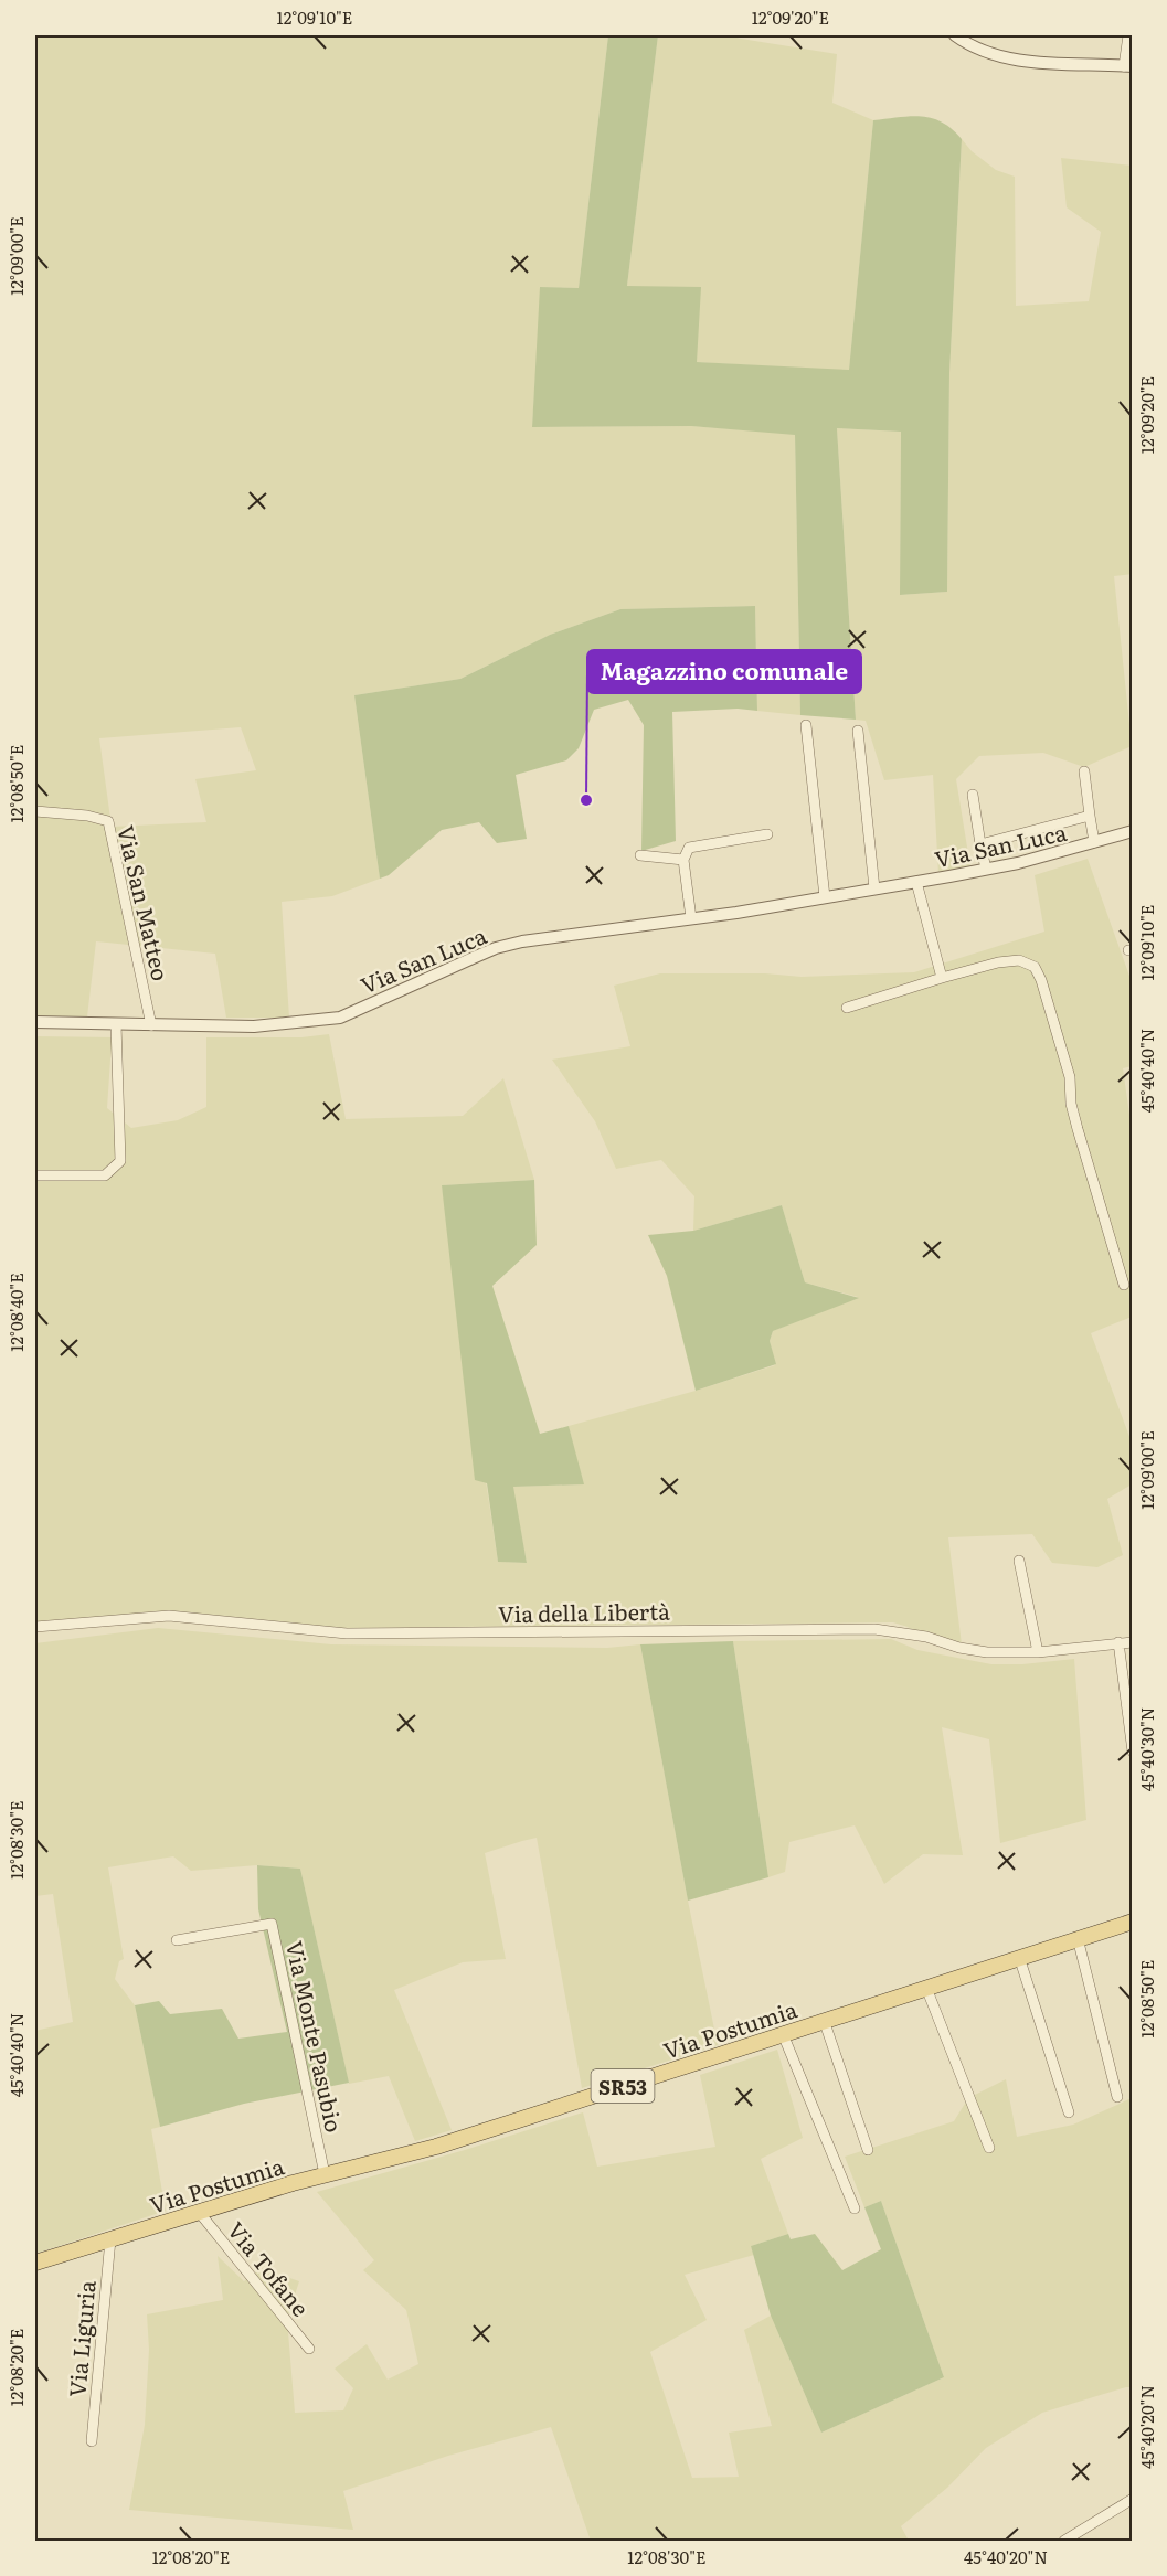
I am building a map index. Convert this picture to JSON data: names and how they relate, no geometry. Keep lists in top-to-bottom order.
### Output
{
  "streets": {
    "main road": ["Via Postumia", "SR53"],
    "street": [
      "Via San Luca",
      "Via San Matteo",
      "Via della Libertà",
      "Via Monte Pasubio",
      "Via Tofane",
      "Via Liguria"
    ]
  },
  "crossings": [
    ["Via San Luca", "Via San Matteo"],
    ["Via Postumia", "Via Monte Pasubio"],
    ["Via Postumia", "SR53"],
    ["Via Postumia", "Via Tofane"],
    ["Via Postumia", "Via Liguria"],
    ["SR53", "Via Liguria"]
  ],
  "places": ["Magazzino comunale"],
  "coordinates": [
    "12°09'10\"E",
    "12°09'20\"E",
    "12°09'00\"E",
    "12°08'50\"E",
    "45°40'40\"N",
    "12°08'40\"E",
    "45°40'30\"N",
    "12°08'30\"E",
    "12°08'20\"E",
    "45°40'20\"N"
  ]
}
